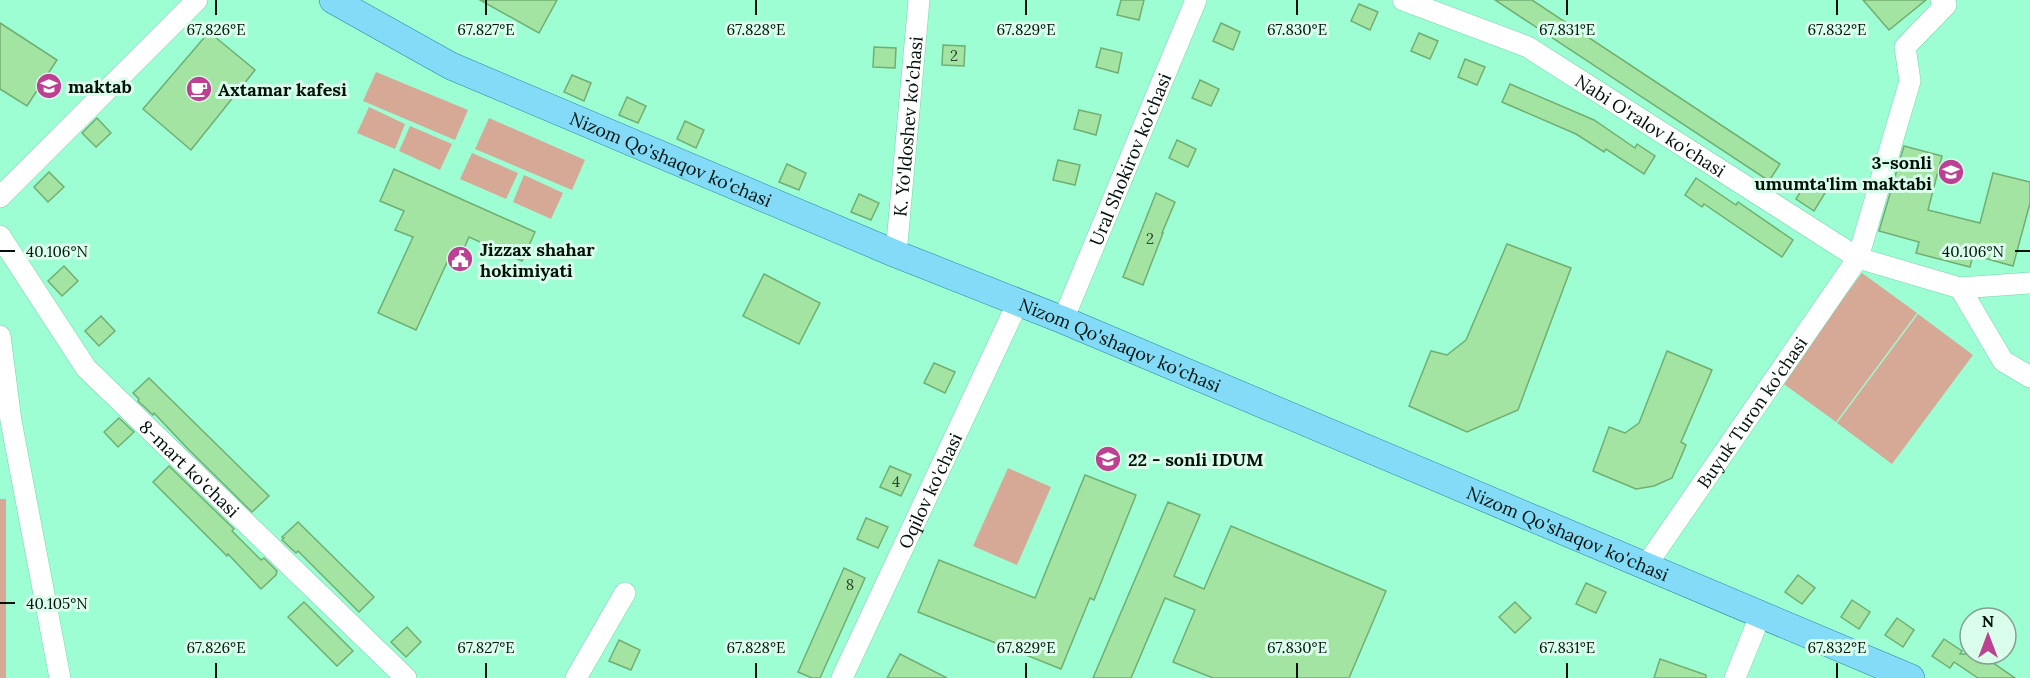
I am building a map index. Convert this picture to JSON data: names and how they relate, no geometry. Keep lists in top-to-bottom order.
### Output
{
  "streets": {
    "main road": ["Nizom Qo'shaqov ko'chasi"],
    "street": [
      "Nabi O'ralov ko'chasi",
      "K. Yo'ldoshev ko'chasi",
      "Ural Shokirov ko'chasi",
      "Buyuk Turon ko'chasi",
      "8-mart ko'chasi",
      "Oqilov ko'chasi"
    ]
  },
  "crossings": [
    ["Nabi O'ralov ko'chasi", "Buyuk Turon ko'chasi"],
    ["K. Yo'ldoshev ko'chasi", "Nizom Qo'shaqov ko'chasi"],
    ["Nizom Qo'shaqov ko'chasi", "Ural Shokirov ko'chasi"],
    ["Nizom Qo'shaqov ko'chasi", "Buyuk Turon ko'chasi"],
    ["Nizom Qo'shaqov ko'chasi", "Oqilov ko'chasi"]
  ],
  "places": {
    "school or university": ["maktab", "3-sonli umumta'lim maktabi", "22 - sonli IDUM"],
    "cafe": ["Axtamar kafesi"],
    "public building": ["Jizzax shahar hokimiyati"]
  },
  "house_numbers": [
    "2",
    "2",
    "4",
    "8"
  ],
  "north": "top",
  "coordinates": [
    "67.826°E",
    "67.827°E",
    "67.828°E",
    "67.829°E",
    "67.830°E",
    "67.831°E",
    "67.832°E",
    "40.106°N",
    "40.105°N"
  ]
}
